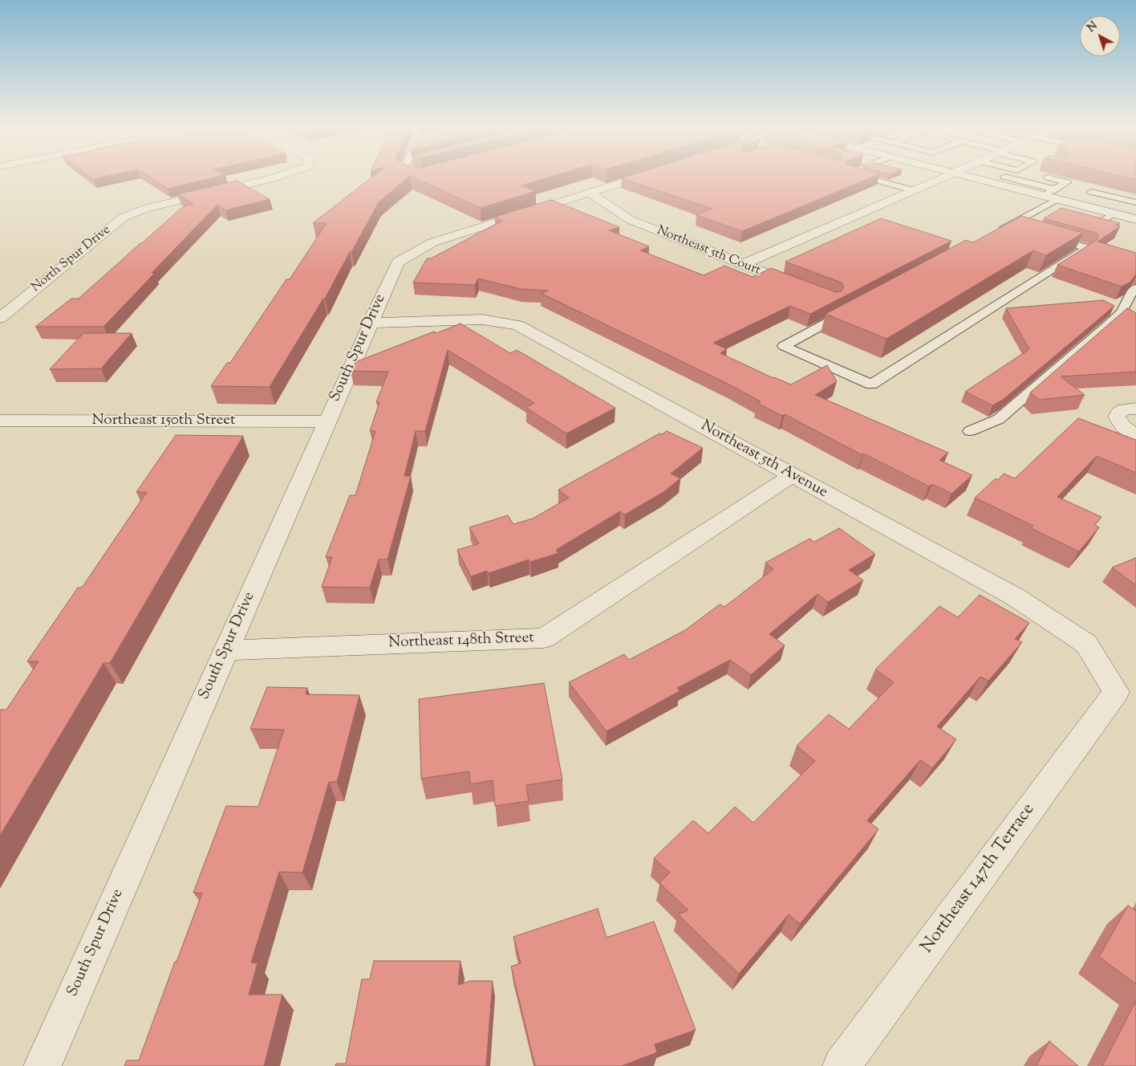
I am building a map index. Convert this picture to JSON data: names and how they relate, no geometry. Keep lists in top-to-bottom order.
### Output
{
  "streets": {
    "street": [
      "Northeast 5th Court",
      "North Spur Drive",
      "South Spur Drive",
      "Northeast 150th Street",
      "Northeast 5th Avenue",
      "Northeast 148th Street",
      "Northeast 147th Terrace"
    ]
  },
  "crossings": [
    ["Northeast 5th Court", "South Spur Drive"],
    ["South Spur Drive", "Northeast 150th Street"],
    ["South Spur Drive", "Northeast 5th Avenue"],
    ["South Spur Drive", "Northeast 148th Street"],
    ["Northeast 5th Avenue", "Northeast 148th Street"],
    ["Northeast 5th Avenue", "Northeast 147th Terrace"]
  ],
  "north": "top left"
}
